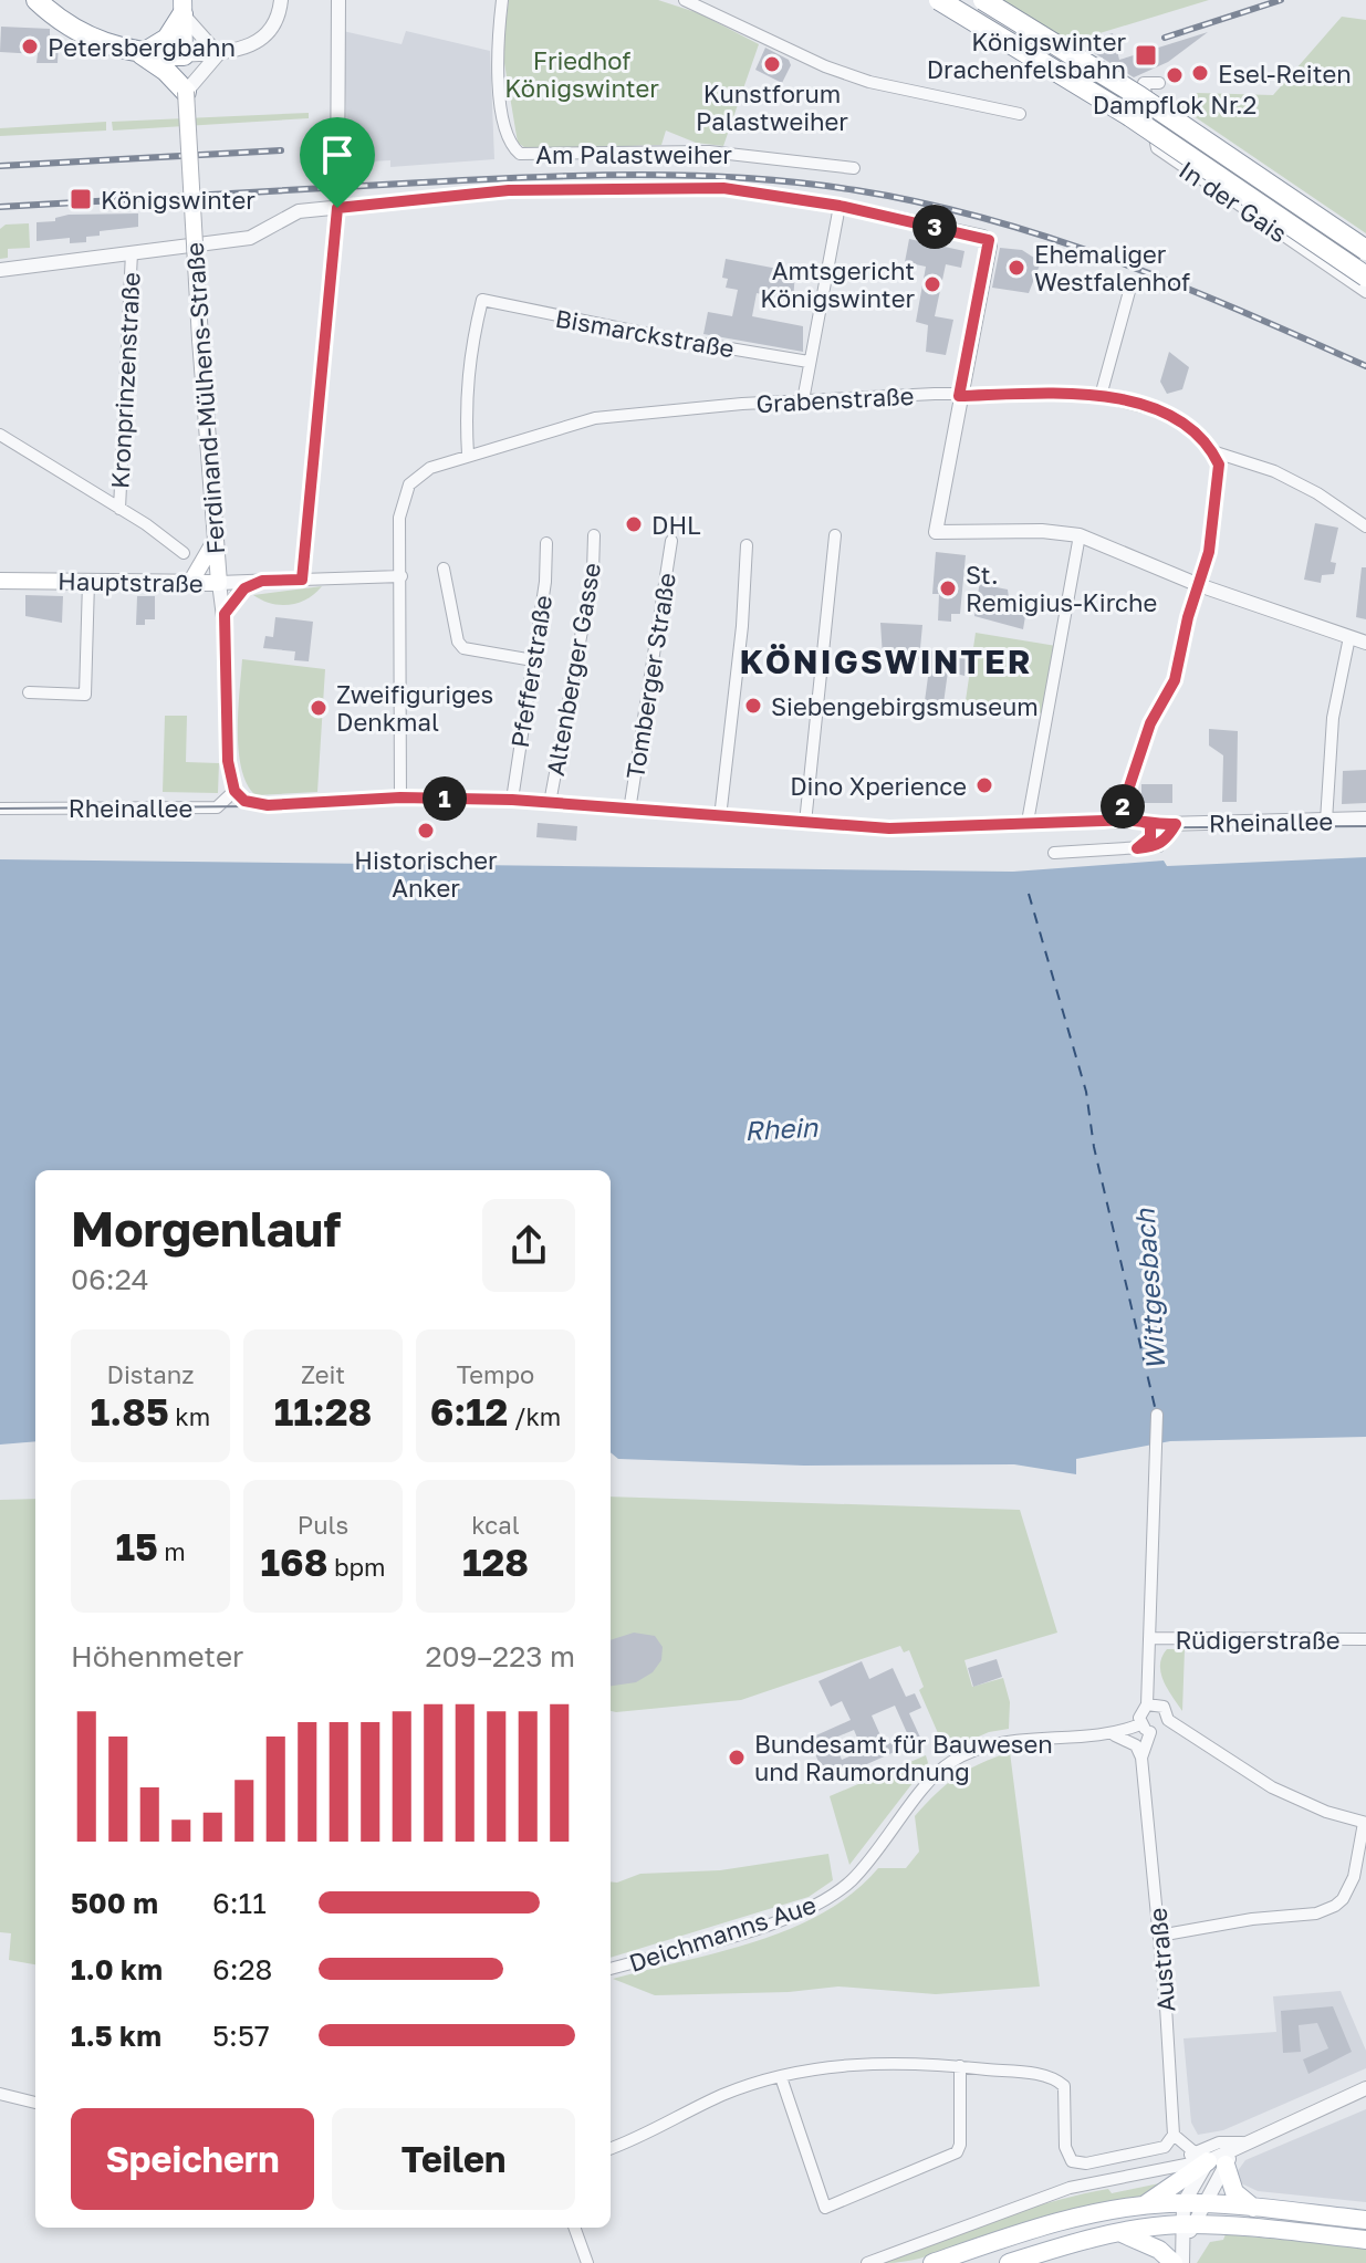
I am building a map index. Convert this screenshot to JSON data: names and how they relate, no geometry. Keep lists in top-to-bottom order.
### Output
{
  "streets": {
    "main road": ["Ferdinand-Mülhens-Straße", "Hauptstraße"],
    "street": [
      "Am Palastweiher",
      "In der Gais",
      "Bismarckstraße",
      "Kronprinzenstraße",
      "Grabenstraße",
      "Altenberger Gasse",
      "Pfefferstraße",
      "Tomberger Straße",
      "Rheinallee",
      "Rüdigerstraße",
      "Deichmanns Aue",
      "Austraße"
    ]
  },
  "crossings": [
    ["Bismarckstraße", "Grabenstraße"],
    ["Ferdinand-Mülhens-Straße", "Hauptstraße"],
    ["Grabenstraße", "Hauptstraße"],
    ["Grabenstraße", "Rheinallee"],
    ["Altenberger Gasse", "Rheinallee"],
    ["Pfefferstraße", "Rheinallee"],
    ["Tomberger Straße", "Rheinallee"],
    ["Rüdigerstraße", "Austraße"],
    ["Deichmanns Aue", "Austraße"]
  ],
  "districts": ["KÖNIGSWINTER"],
  "water": ["Rhein", "Wittgesbach"],
  "parks": ["Friedhof Königswinter"],
  "places": {
    "other": [
      "Petersbergbahn",
      "Kunstforum Palastweiher",
      "Esel-Reiten",
      "Dampflok Nr.2",
      "Ehemaliger Westfalenhof",
      "Amtsgericht Königswinter",
      "DHL",
      "St. Remigius-Kirche",
      "Siebengebirgsmuseum",
      "Zweifiguriges Denkmal",
      "Dino Xperience",
      "Historischer Anker",
      "Bundesamt für Bauwesen und Raumordnung"
    ],
    "transit": ["Königswinter Drachenfelsbahn", "Königswinter"]
  },
  "page": {
    "pins": ["3", "1", "2"],
    "heading": ["Morgenlauf", "06:24"],
    "stats": [
      ["Distanz", "1.85 km"],
      ["Zeit", "11:28"],
      ["Tempo", "6:12 /km"],
      ["15 m"],
      ["Puls", "168 bpm"],
      ["kcal", "128"]
    ],
    "chart": ["Höhenmeter", "209–223 m"],
    "list": [
      {
        "name": "500 m",
        "note": "6:11"
      },
      {
        "name": "1.0 km",
        "note": "6:28"
      },
      {
        "name": "1.5 km",
        "note": "5:57"
      }
    ],
    "buttons": ["Speichern", "Teilen"]
  }
}
